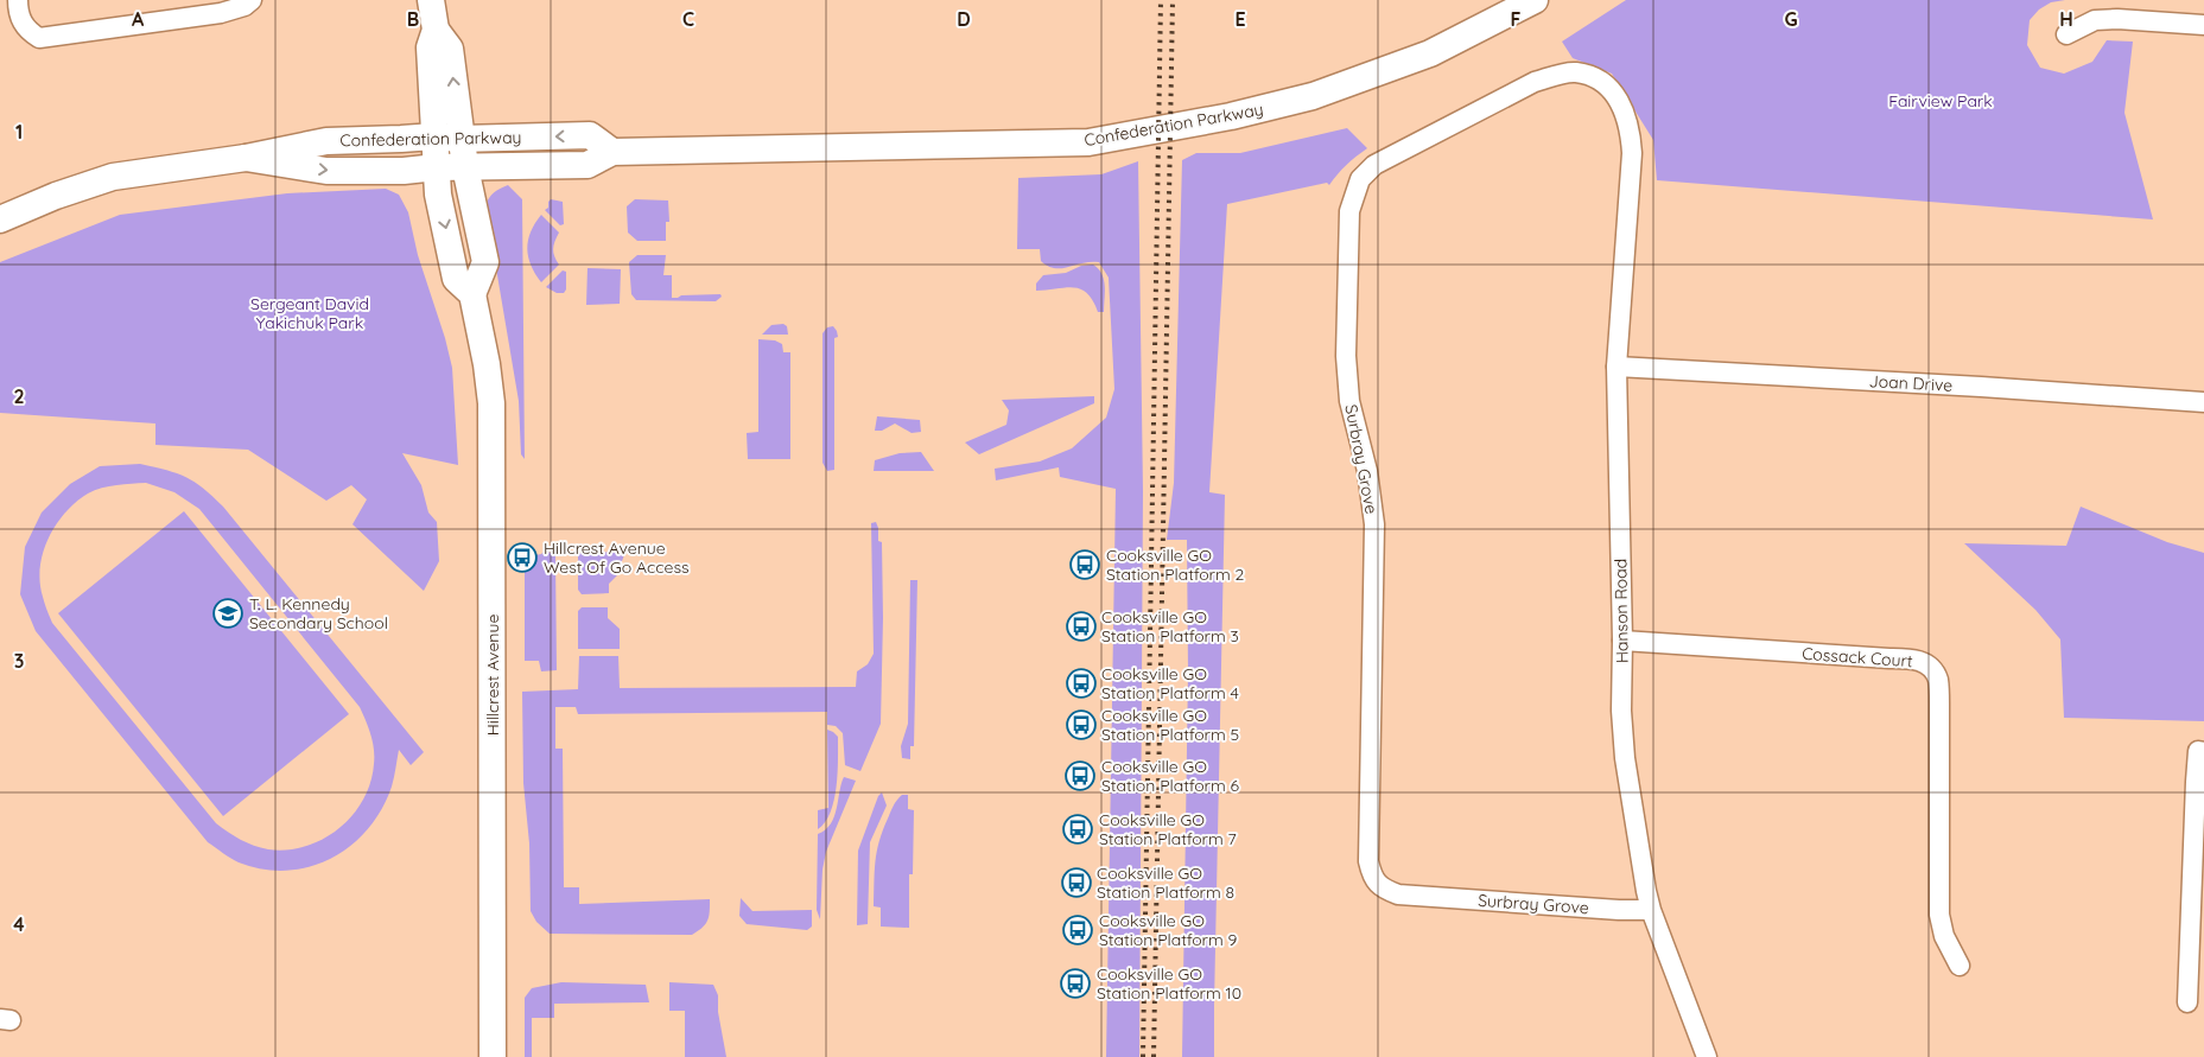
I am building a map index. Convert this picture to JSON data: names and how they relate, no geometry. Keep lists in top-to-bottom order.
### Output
{
  "streets": {
    "street": [
      "Confederation Parkway",
      "Joan Drive",
      "Surbray Grove",
      "Hanson Road",
      "Cossack Court",
      "Hillcrest Avenue"
    ]
  },
  "crossings": [
    ["Confederation Parkway", "Hillcrest Avenue"],
    ["Joan Drive", "Hanson Road"],
    ["Surbray Grove", "Hanson Road"],
    ["Hanson Road", "Cossack Court"]
  ],
  "parks": ["Fairview Park", "Sergeant David Yakichuk Park"],
  "places": {
    "bus stop": [
      "Hillcrest Avenue West Of Go Access",
      "Cooksville GO Station Platform 2",
      "Cooksville GO Station Platform 3",
      "Cooksville GO Station Platform 4",
      "Cooksville GO Station Platform 5",
      "Cooksville GO Station Platform 6",
      "Cooksville GO Station Platform 7",
      "Cooksville GO Station Platform 8",
      "Cooksville GO Station Platform 9",
      "Cooksville GO Station Platform 10"
    ],
    "school or university": ["T. L. Kennedy Secondary School"]
  },
  "grid": {
    "columns": [
      "A",
      "B",
      "C",
      "D",
      "E",
      "F",
      "G",
      "H"
    ],
    "rows": [
      "1",
      "2",
      "3",
      "4"
    ]
  }
}
